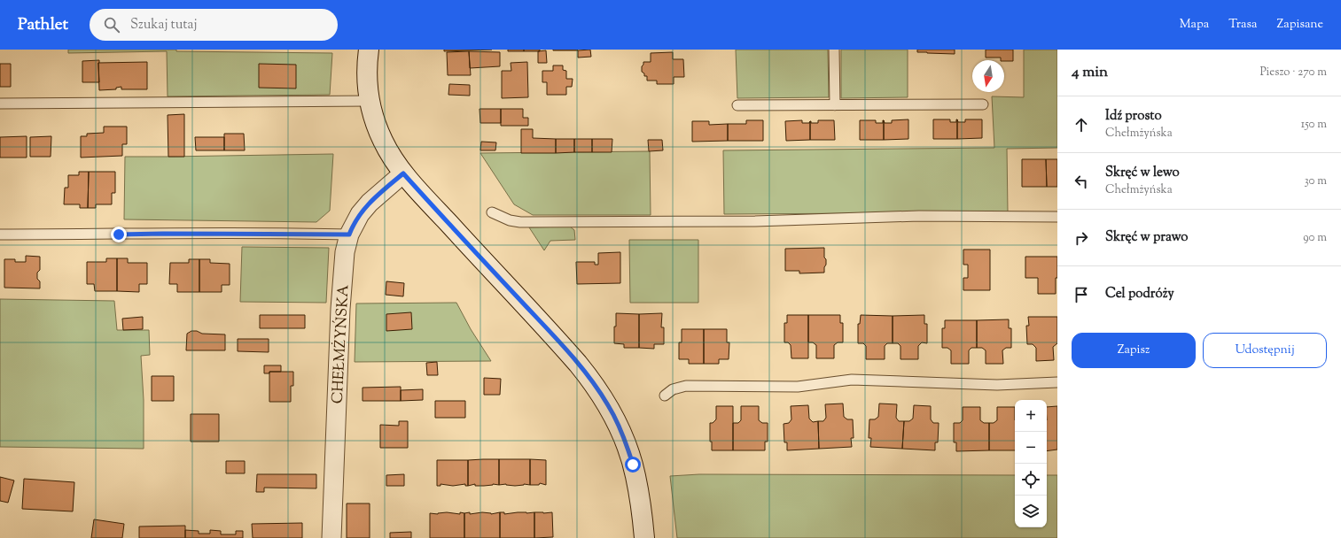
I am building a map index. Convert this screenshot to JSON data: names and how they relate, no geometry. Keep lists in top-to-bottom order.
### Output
{
  "streets": {
    "street": ["CHEŁMŻYŃSKA"]
  },
  "north": "bottom",
  "page": {
    "header": "Pathlet",
    "search": "Szukaj tutaj",
    "nav": ["Mapa", "Trasa", "Zapisane"],
    "heading": ["4 min", "Pieszo · 270 m"],
    "list": [
      ["Idź prosto", "Chełmżyńska", "150 m"],
      ["Skręć w lewo", "Chełmżyńska", "30 m"],
      ["Skręć w prawo", "90 m"],
      "Cel podróży"
    ],
    "buttons": ["Zapisz", "Udostępnij"],
    "map_buttons": ["+", "−"]
  }
}
